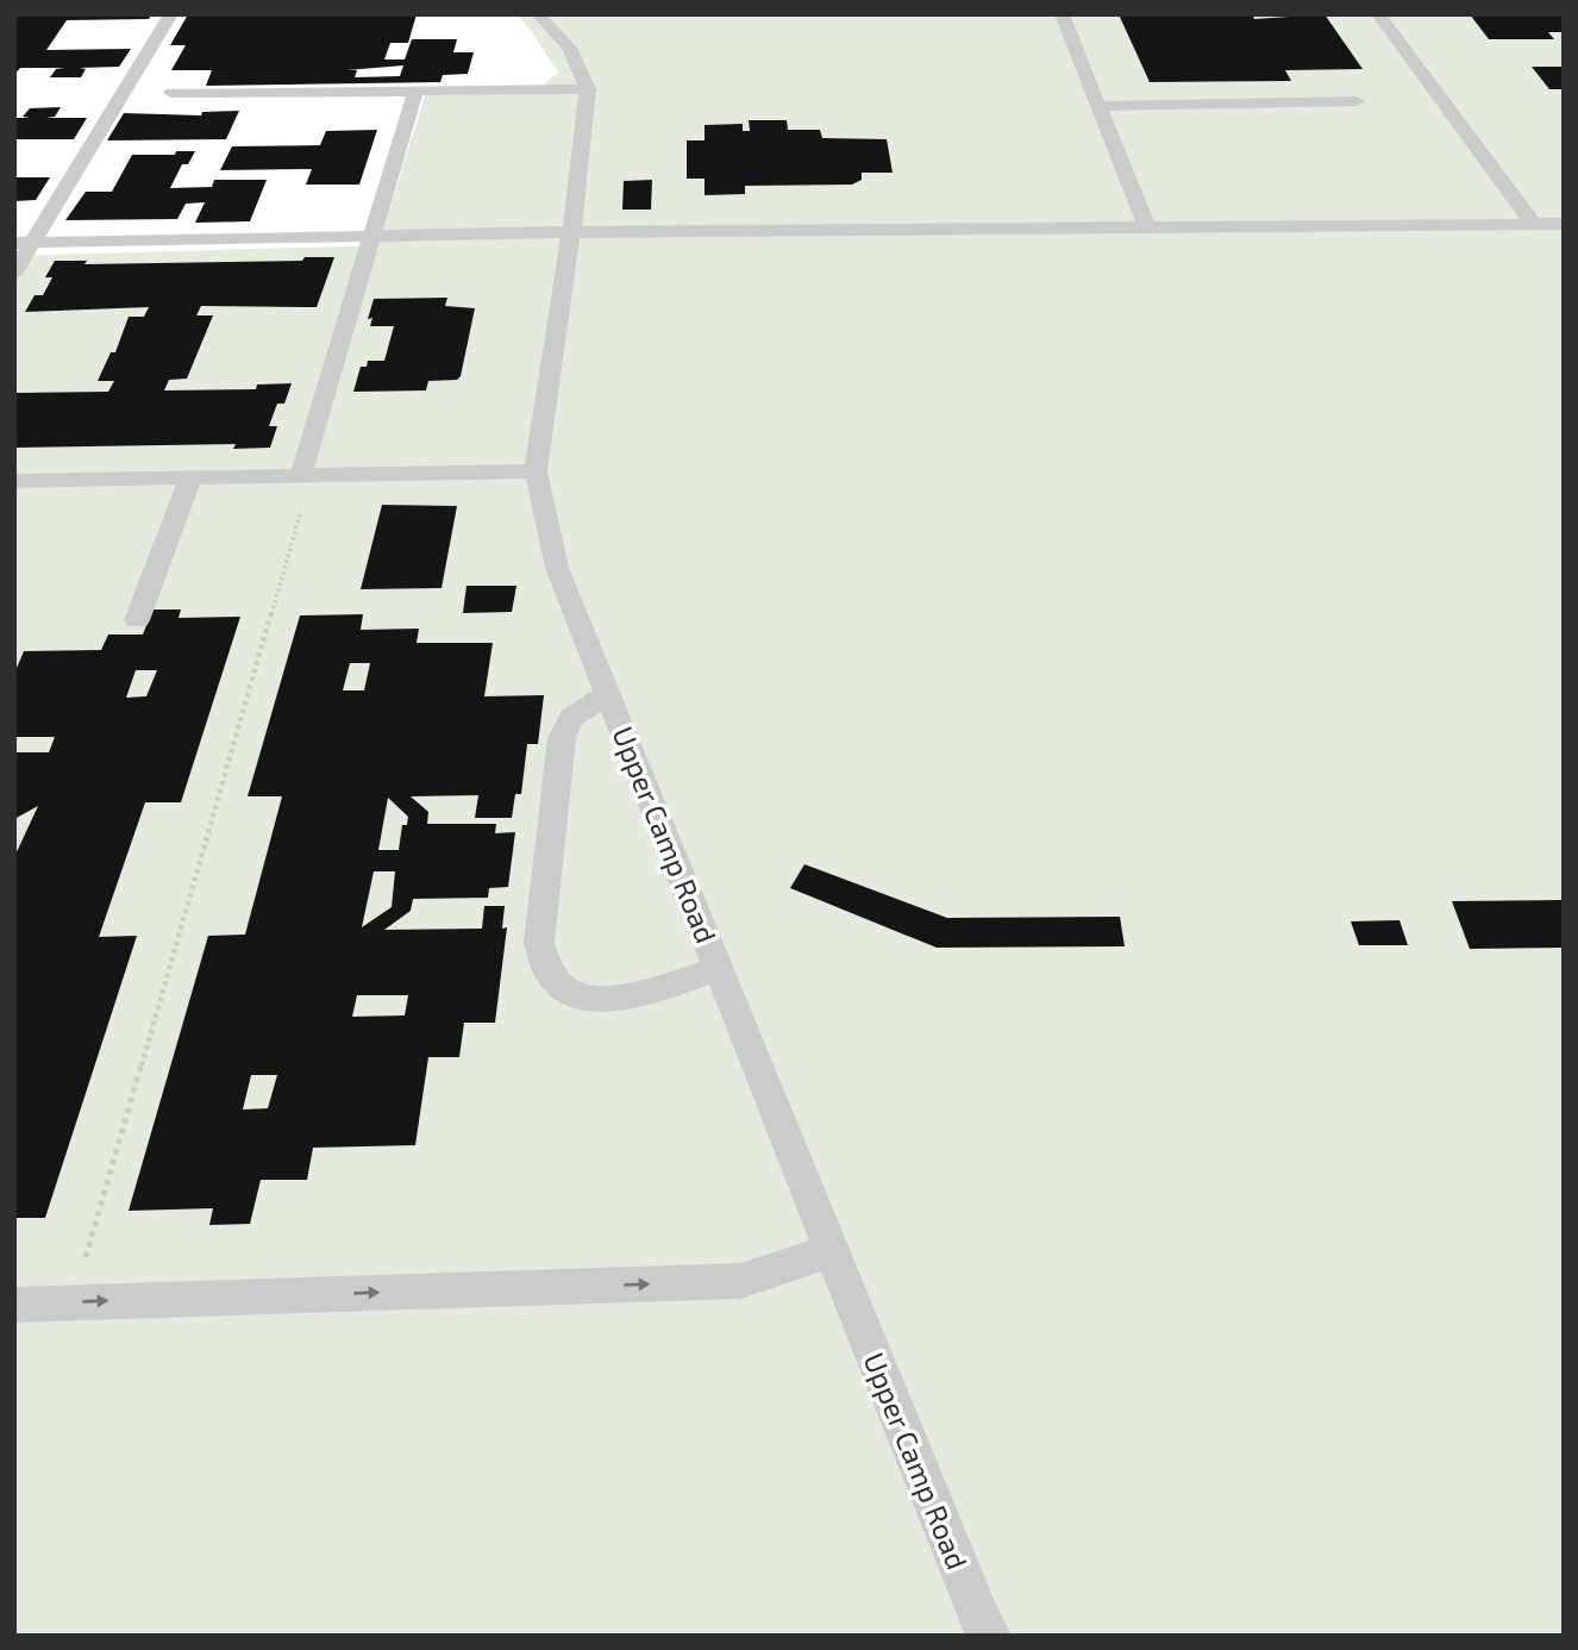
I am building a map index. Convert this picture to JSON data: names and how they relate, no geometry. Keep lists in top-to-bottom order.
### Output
{
  "streets": {
    "lane": ["Upper Camp Road"]
  }
}
